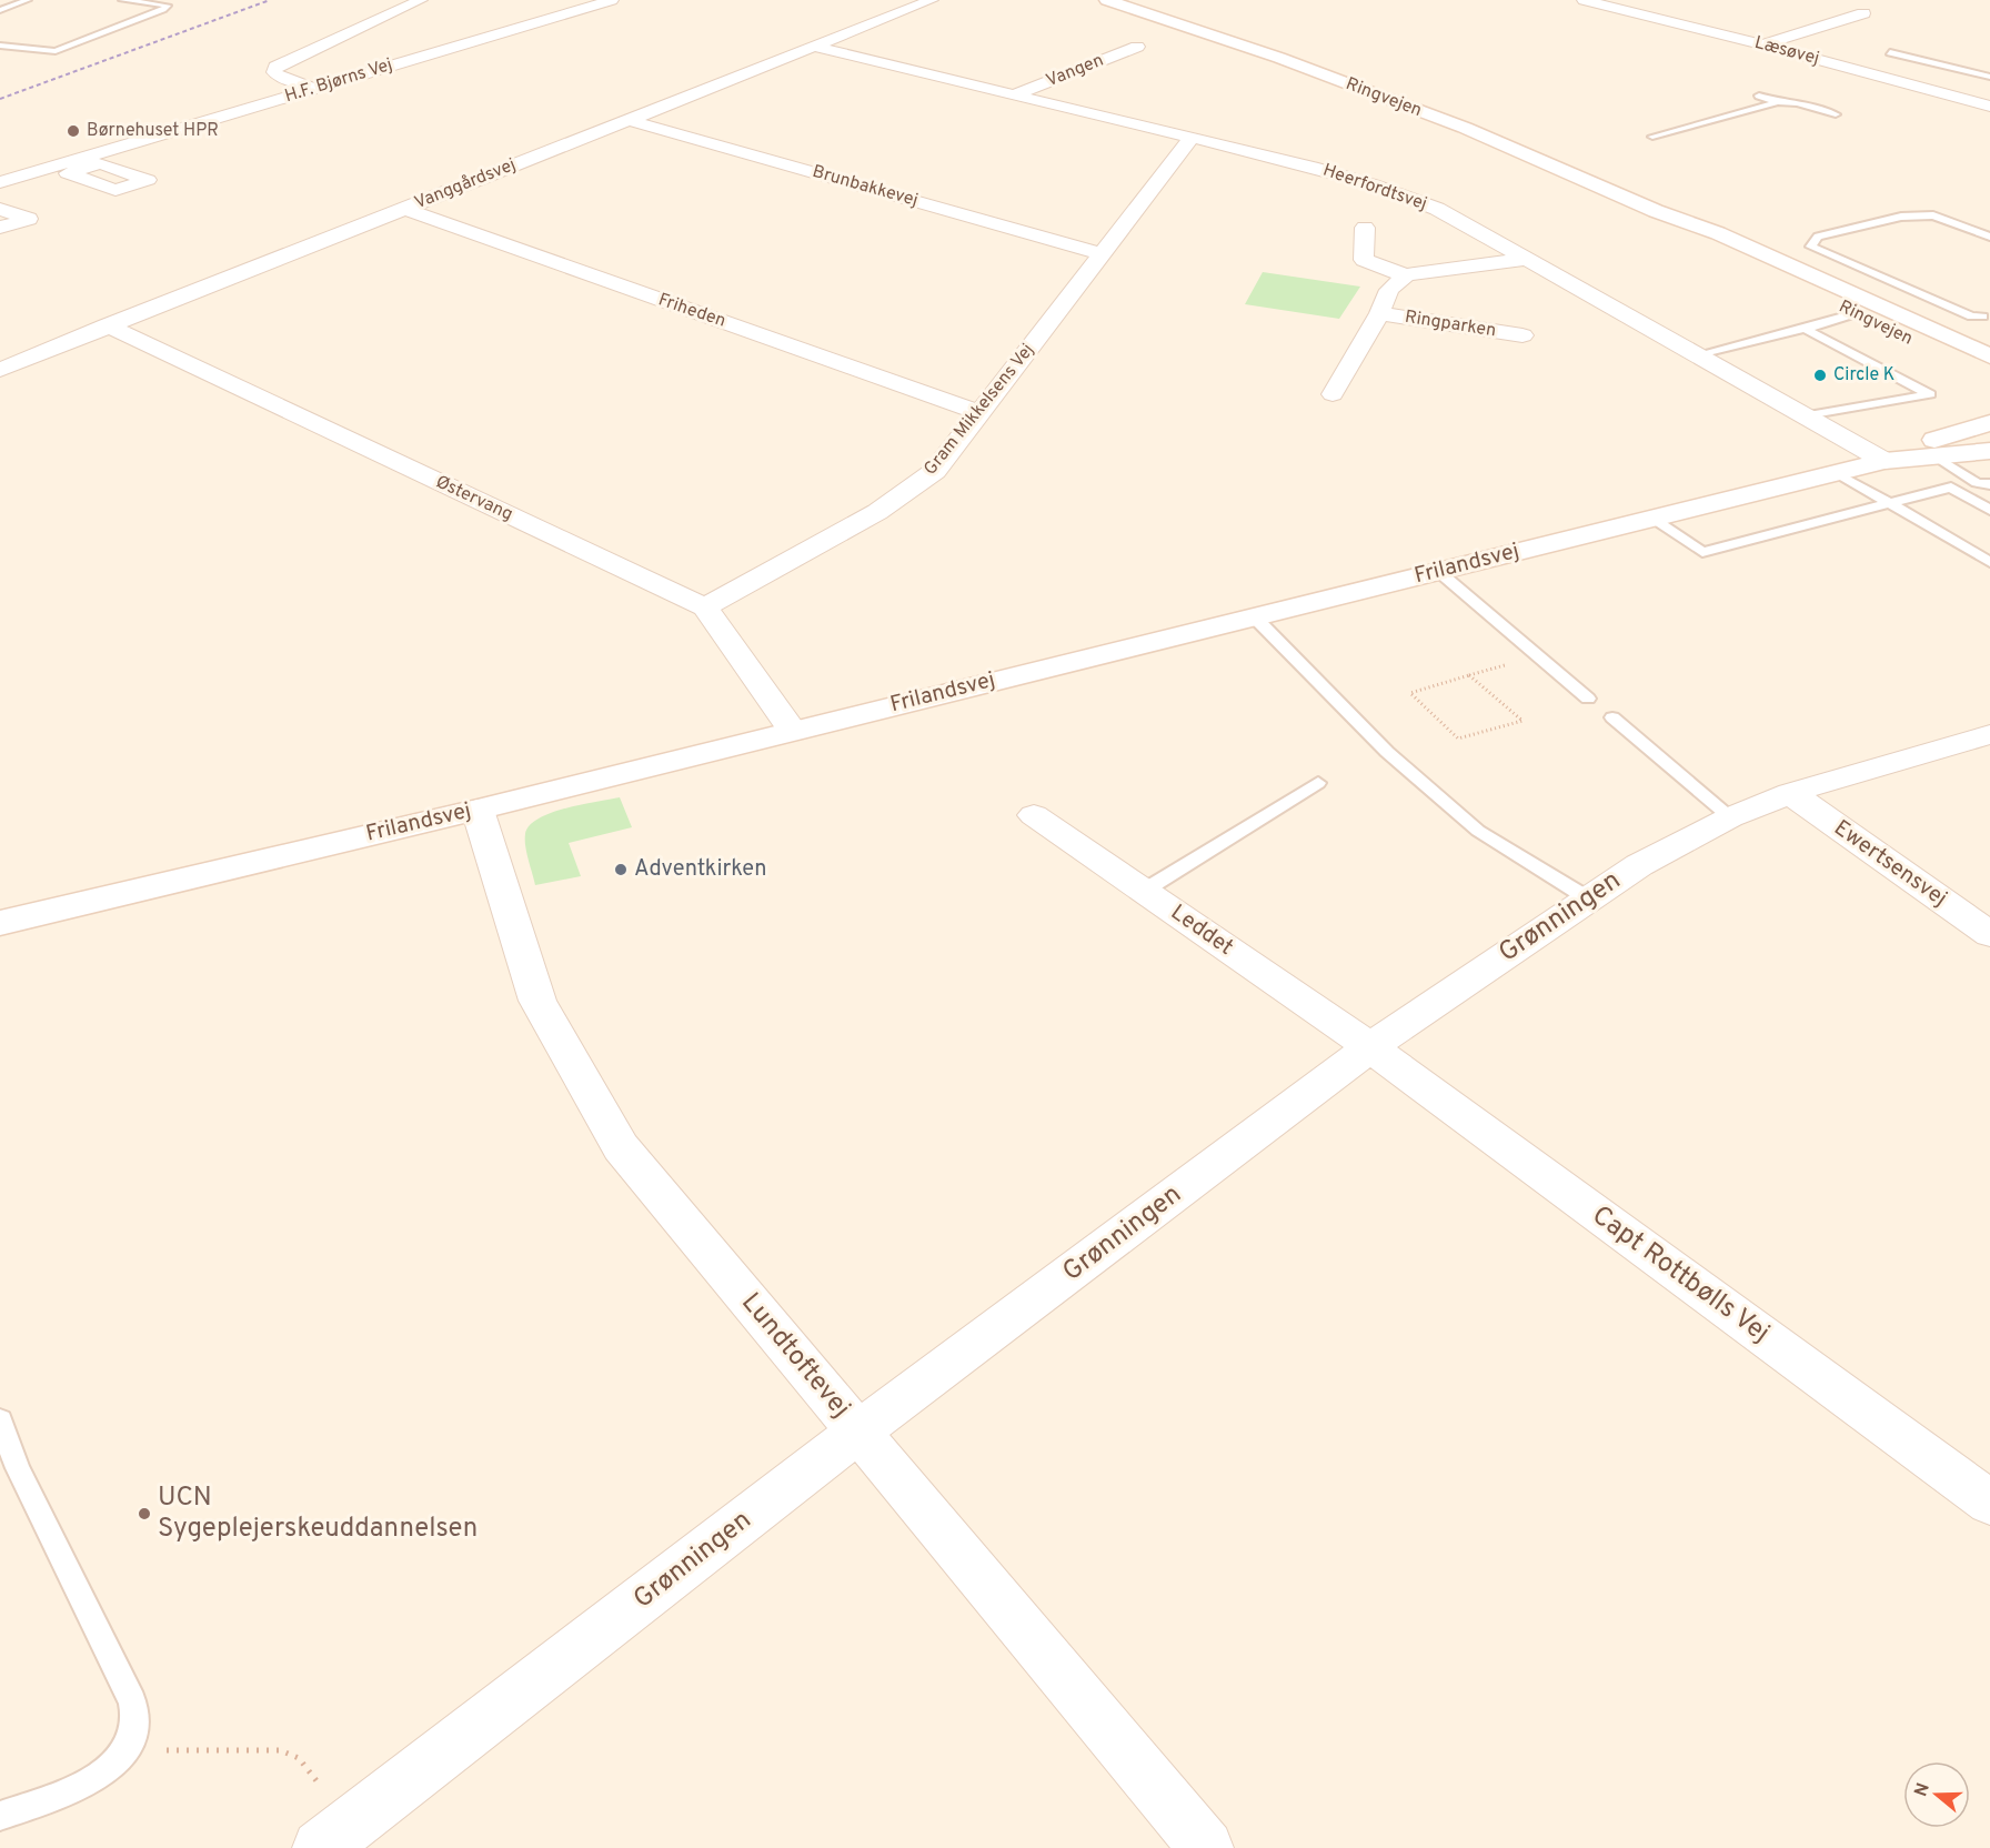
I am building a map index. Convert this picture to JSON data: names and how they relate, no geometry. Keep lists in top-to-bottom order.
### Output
{
  "streets": {
    "main road": ["Ringvejen", "Frilandsvej"],
    "street": [
      "Læsøvej",
      "Vangen",
      "H.F. Bjørns Vej",
      "Vanggårdsvej",
      "Brunbakkevej",
      "Heerfordtsvej",
      "Friheden",
      "Ringparken",
      "Gram Mikkelsens Vej",
      "Østervang",
      "Ewertsensvej",
      "Grønningen",
      "Leddet",
      "Capt Rottbølls Vej",
      "Lundtoftevej"
    ]
  },
  "crossings": [
    ["Vangen", "Heerfordtsvej"],
    ["Vanggårdsvej", "Brunbakkevej"],
    ["Vanggårdsvej", "Heerfordtsvej"],
    ["Vanggårdsvej", "Friheden"],
    ["Vanggårdsvej", "Østervang"],
    ["Brunbakkevej", "Gram Mikkelsens Vej"],
    ["Heerfordtsvej", "Ringparken"],
    ["Heerfordtsvej", "Gram Mikkelsens Vej"],
    ["Heerfordtsvej", "Frilandsvej"],
    ["Friheden", "Gram Mikkelsens Vej"],
    ["Gram Mikkelsens Vej", "Østervang"],
    ["Østervang", "Frilandsvej"],
    ["Frilandsvej", "Lundtoftevej"],
    ["Ewertsensvej", "Grønningen"],
    ["Grønningen", "Leddet"],
    ["Grønningen", "Capt Rottbølls Vej"],
    ["Grønningen", "Lundtoftevej"],
    ["Leddet", "Capt Rottbølls Vej"]
  ],
  "places": [
    "Børnehuset HPR",
    "Circle K",
    "Adventkirken",
    "UCN Sygeplejerskeuddannelsen"
  ],
  "north": "left"
}
